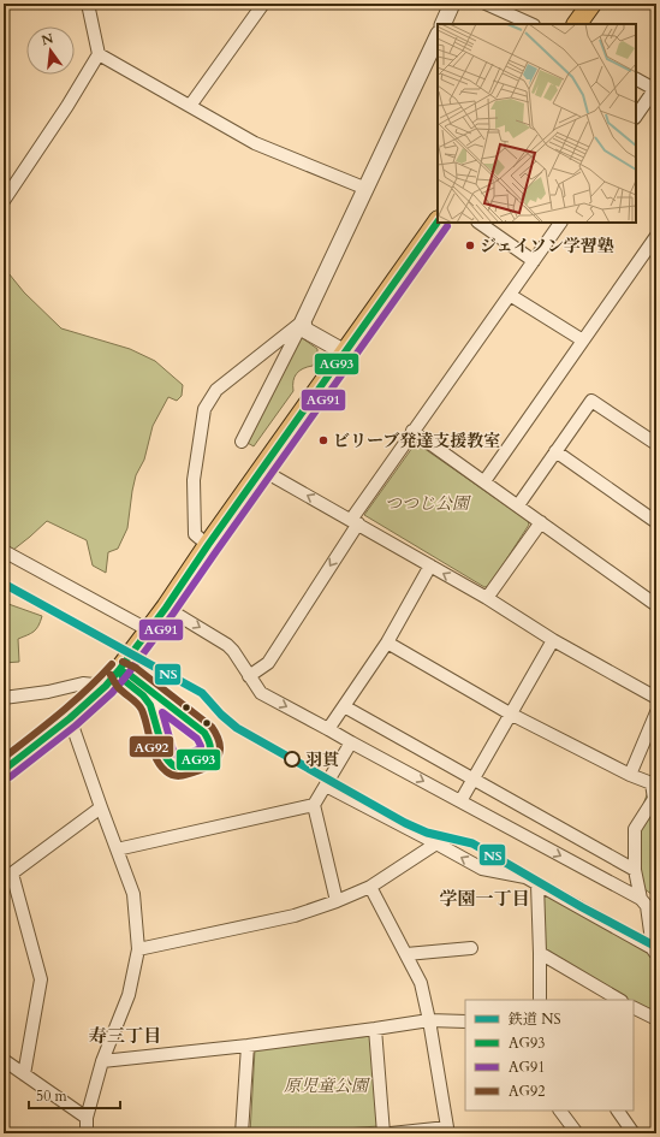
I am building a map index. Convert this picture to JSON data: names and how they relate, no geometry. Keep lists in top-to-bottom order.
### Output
{
  "districts": ["学園一丁目", "寿三丁目"],
  "parks": ["つつじ公園", "原児童公園"],
  "places": ["ジェイソン学習塾", "ビリーブ発達支援教室", "羽貫"],
  "lines": [
    "transit line AG93",
    "transit line AG91",
    "rail line NS",
    "transit line AG92"
  ],
  "legend": [
    "鉄道 NS",
    "AG93",
    "AG91",
    "AG92"
  ],
  "scale_bar": "50 m",
  "north": "top"
}
